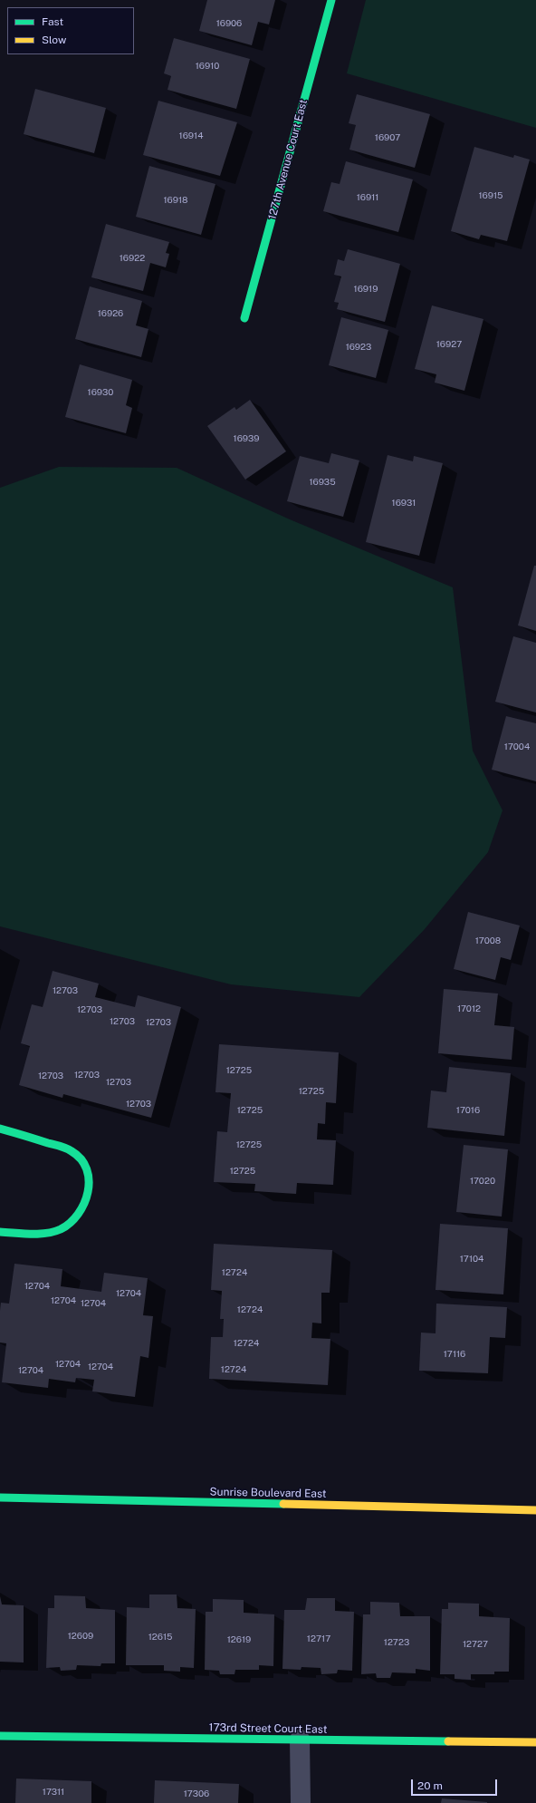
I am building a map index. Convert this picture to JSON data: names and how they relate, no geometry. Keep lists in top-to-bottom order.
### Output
{
  "streets": {
    "street": ["127th Avenue Court East", "Sunrise Boulevard East", "173rd Street Court East"]
  },
  "house_numbers": [
    "16906",
    "16910",
    "16914",
    "16907",
    "16915",
    "16911",
    "16918",
    "16922",
    "16919",
    "16926",
    "16927",
    "16923",
    "16930",
    "16939",
    "16935",
    "16931",
    "17004",
    "17008",
    "12703",
    "17012",
    "12703",
    "12703",
    "12703",
    "12725",
    "12703",
    "12703",
    "12703",
    "12725",
    "12703",
    "12725",
    "17016",
    "12725",
    "12725",
    "17020",
    "17104",
    "12724",
    "12704",
    "12704",
    "12704",
    "12704",
    "12724",
    "12724",
    "17116",
    "12704",
    "12704",
    "12724",
    "12704",
    "12609",
    "12615",
    "12717",
    "12619",
    "12723",
    "12727",
    "17311",
    "17306"
  ],
  "legend": ["Fast", "Slow"],
  "scale_bar": "20 m"
}
